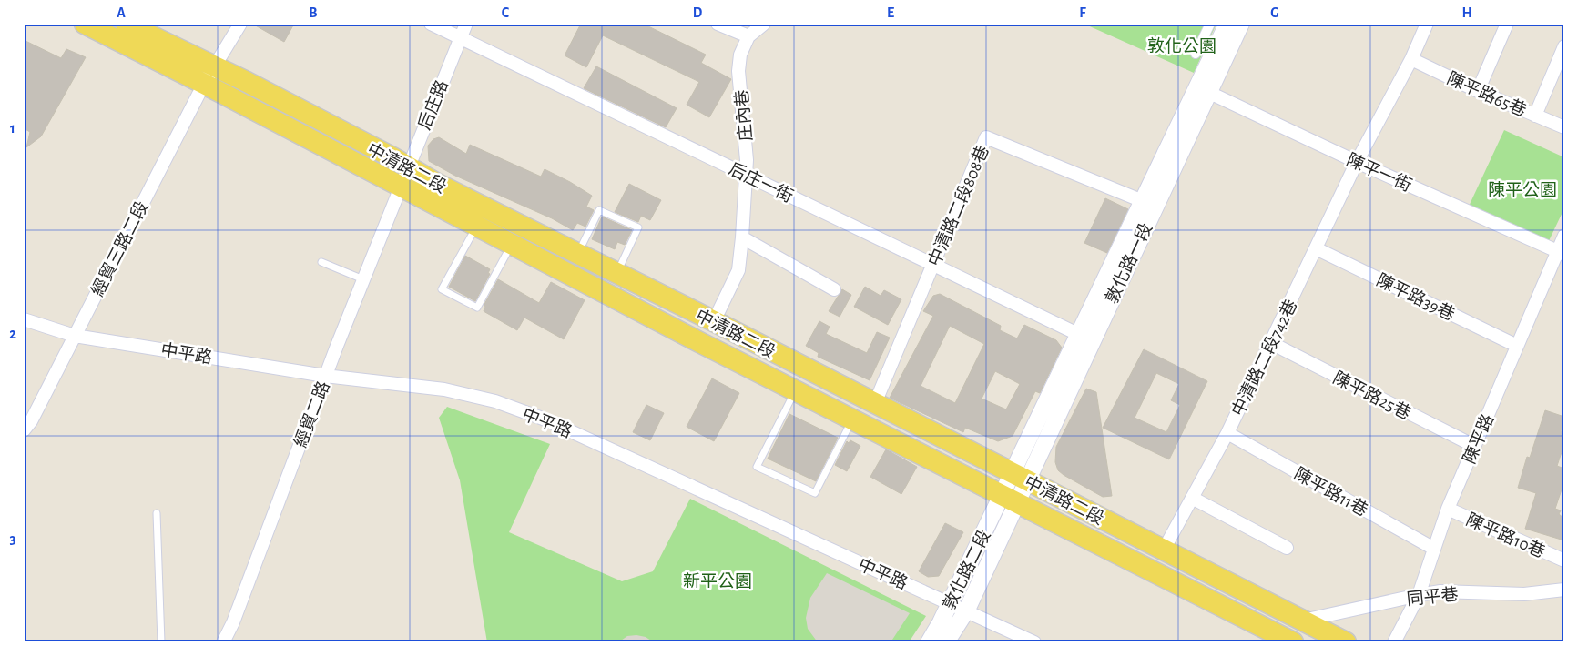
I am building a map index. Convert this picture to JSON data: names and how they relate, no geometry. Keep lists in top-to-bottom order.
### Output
{
  "streets": {
    "main road": ["中清路二段"],
    "street": [
      "陳平路65巷",
      "后庄路",
      "庄內巷",
      "陳平一街",
      "后庄一街",
      "中清路二段808巷",
      "經貿三路二段",
      "敦化路一段",
      "陳平路39巷",
      "中平路",
      "中清路二段742巷",
      "陳平路25巷",
      "經貿二路",
      "陳平路",
      "陳平路11巷",
      "陳平路10巷",
      "敦化路二段",
      "同平巷"
    ]
  },
  "crossings": [
    ["后庄路", "中清路二段"],
    ["后庄路", "后庄一街"],
    ["后庄路", "經貿二路"],
    ["庄內巷", "中清路二段"],
    ["庄內巷", "后庄一街"],
    ["中清路二段", "中清路二段808巷"],
    ["中清路二段", "經貿三路二段"],
    ["中清路二段", "敦化路一段"],
    ["中清路二段", "中清路二段742巷"],
    ["中清路二段", "經貿二路"],
    ["中清路二段", "敦化路二段"],
    ["中清路二段", "同平巷"],
    ["陳平一街", "敦化路一段"],
    ["陳平一街", "中清路二段742巷"],
    ["陳平一街", "陳平路"],
    ["后庄一街", "中清路二段808巷"],
    ["后庄一街", "敦化路一段"],
    ["中清路二段808巷", "敦化路一段"],
    ["經貿三路二段", "中平路"],
    ["敦化路一段", "敦化路二段"],
    ["陳平路39巷", "中清路二段742巷"],
    ["陳平路39巷", "陳平路"],
    ["中平路", "經貿二路"],
    ["中平路", "敦化路二段"],
    ["中清路二段742巷", "陳平路25巷"],
    ["中清路二段742巷", "陳平路11巷"],
    ["陳平路25巷", "陳平路"],
    ["陳平路", "陳平路11巷"],
    ["陳平路", "陳平路10巷"],
    ["陳平路", "同平巷"]
  ],
  "parks": ["敦化公園", "陳平公園", "新平公園"],
  "grid": {
    "columns": [
      "A",
      "B",
      "C",
      "D",
      "E",
      "F",
      "G",
      "H"
    ],
    "rows": ["1", "2", "3"]
  }
}
